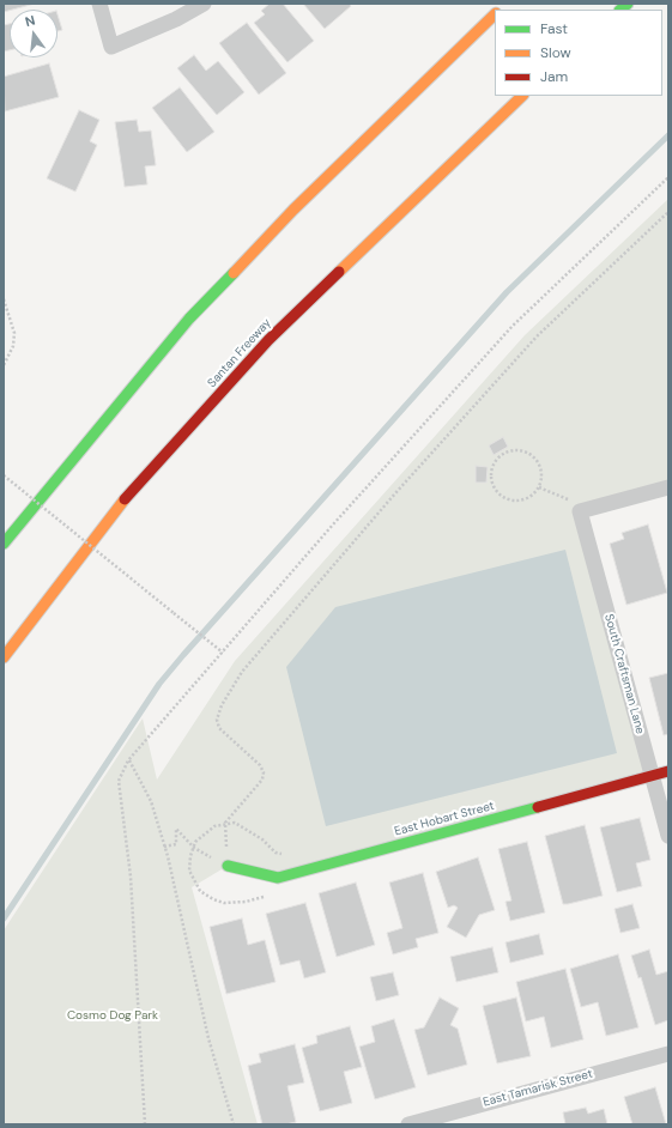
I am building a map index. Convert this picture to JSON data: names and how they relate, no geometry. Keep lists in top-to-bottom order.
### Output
{
  "streets": {
    "main road": ["Santan Freeway", "East Hobart Street"],
    "street": ["South Craftsman Lane", "East Tamarisk Street"]
  },
  "crossings": [
    ["South Craftsman Lane", "East Hobart Street"]
  ],
  "parks": ["Cosmo Dog Park"],
  "legend": ["Fast", "Slow", "Jam"],
  "north": "top"
}
